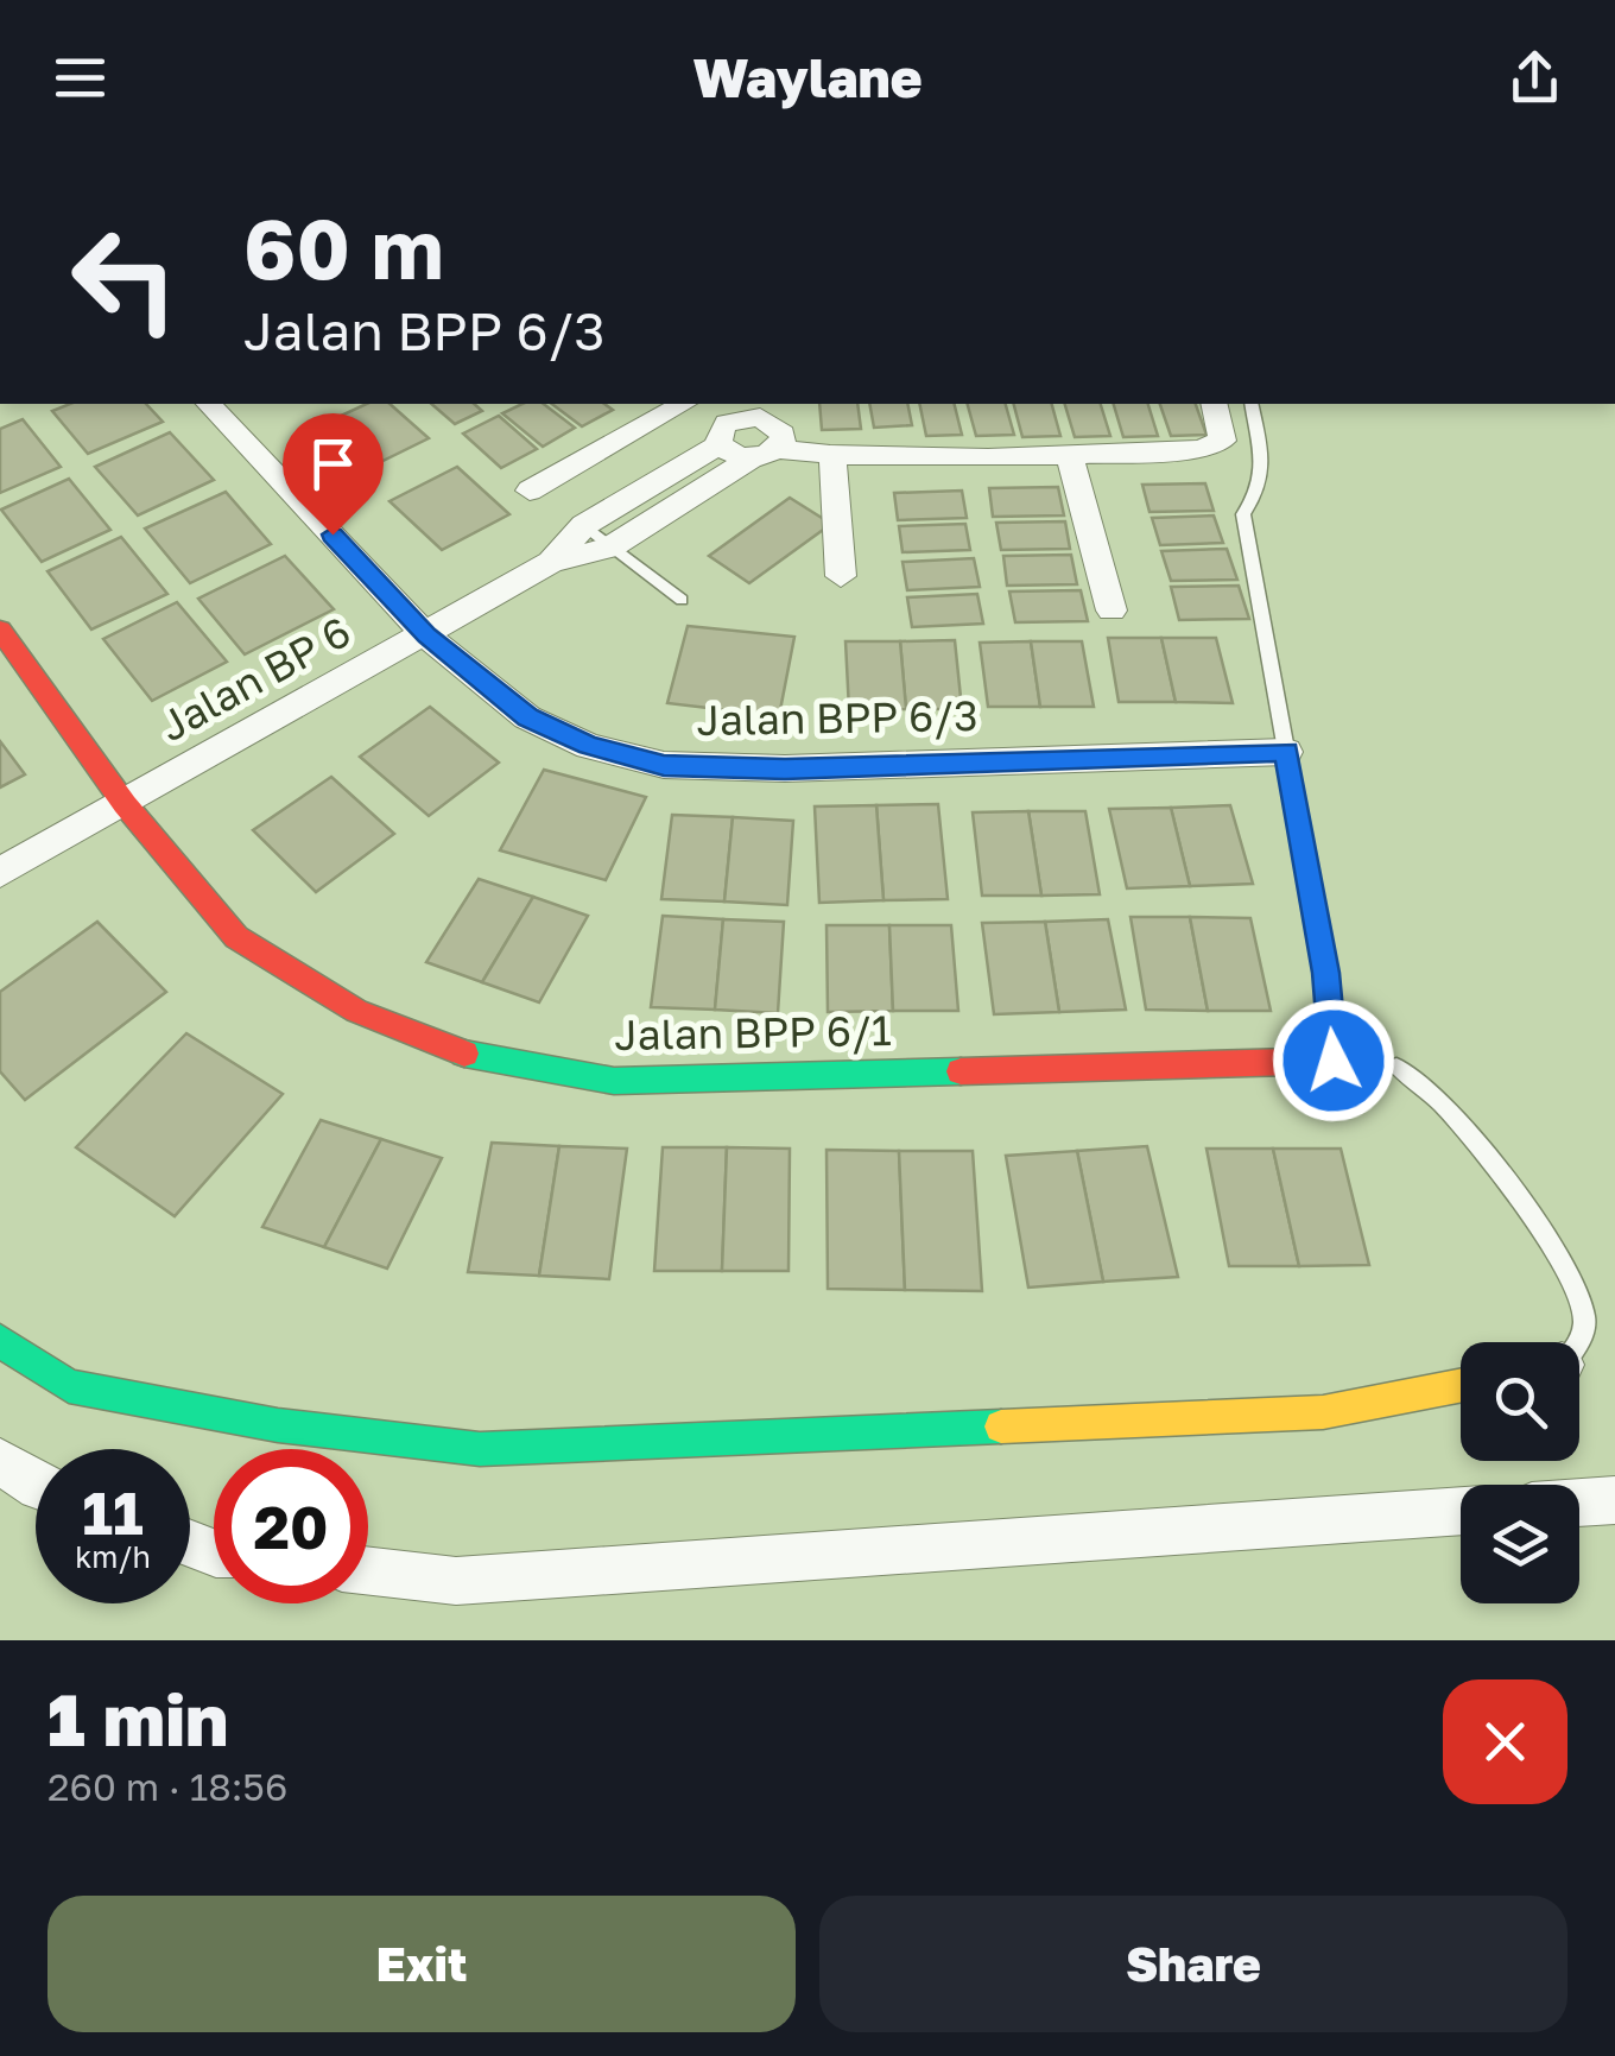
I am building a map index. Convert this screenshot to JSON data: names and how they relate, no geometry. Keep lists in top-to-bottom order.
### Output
{
  "streets": {
    "street": ["Jalan BP 6", "Jalan BPP 6/3", "Jalan BPP 6/1"]
  },
  "crossings": [
    ["Jalan BP 6", "Jalan BPP 6/3"],
    ["Jalan BP 6", "Jalan BPP 6/1"]
  ],
  "page": {
    "header": "Waylane",
    "turn": ["60 m", "Jalan BPP 6/3"],
    "speed": "11 km/h",
    "limit": "20",
    "heading": ["1 min", "260 m · 18:56"],
    "buttons": ["Exit", "Share"]
  }
}
